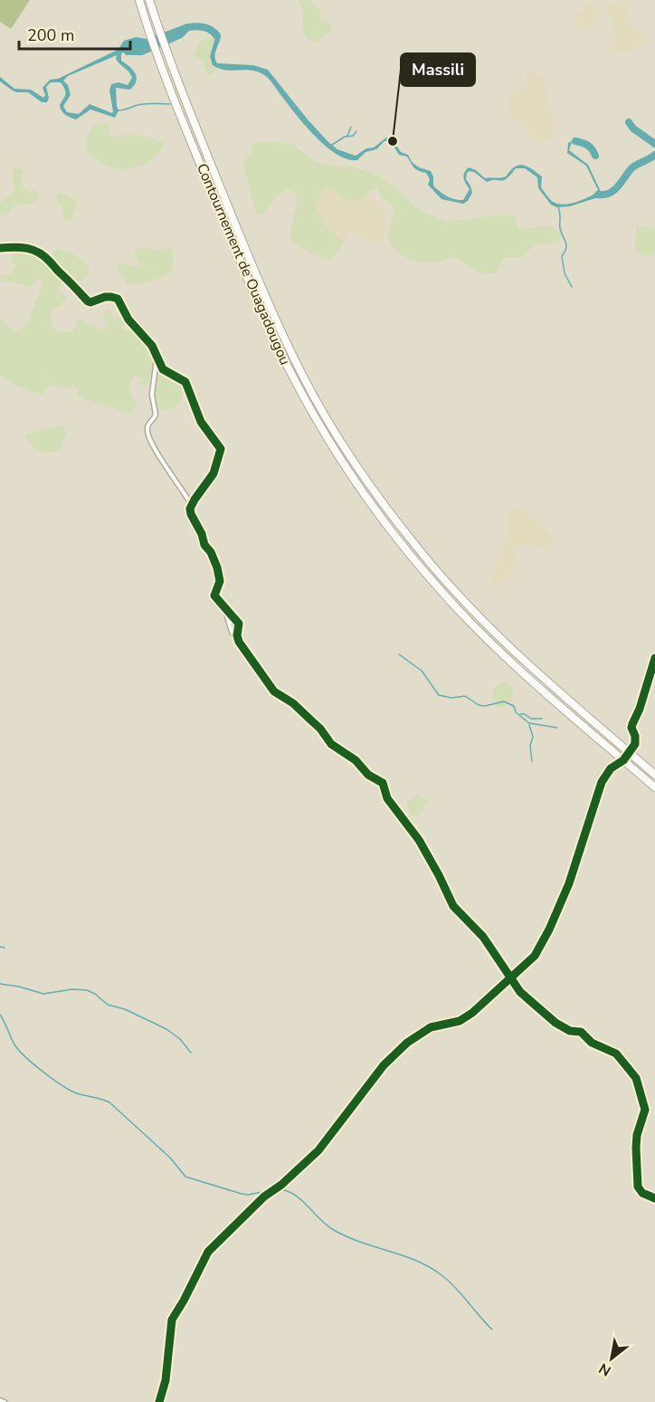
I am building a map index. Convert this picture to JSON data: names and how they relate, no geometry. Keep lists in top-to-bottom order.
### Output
{
  "streets": {
    "highway": ["Contournement de Ouagadougou"]
  },
  "places": ["Massili"],
  "scale_bar": "200 m",
  "north": "bottom left"
}
